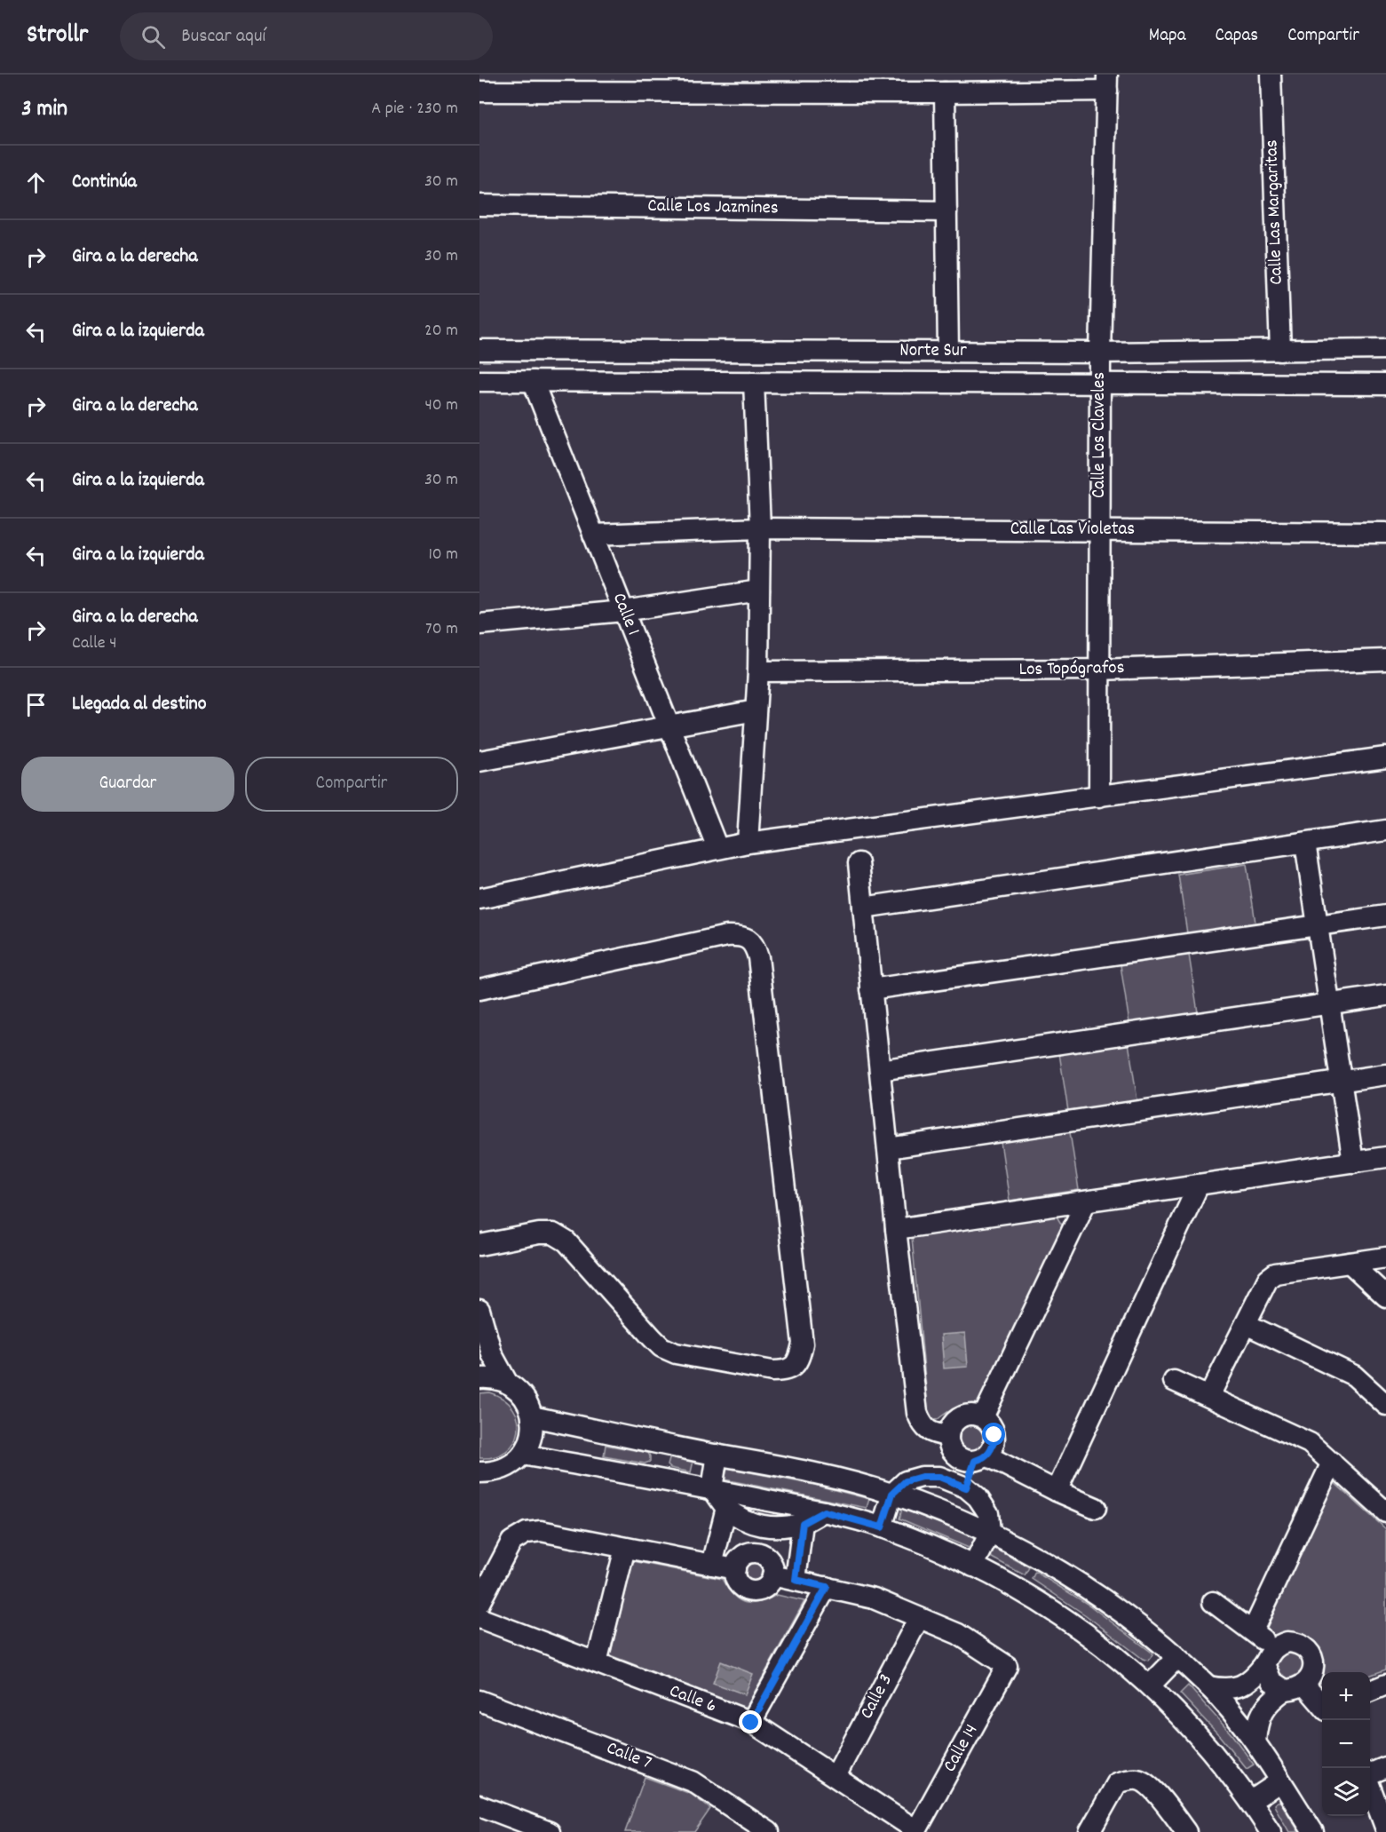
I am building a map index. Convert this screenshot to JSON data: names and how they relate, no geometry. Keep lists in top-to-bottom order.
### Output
{
  "streets": {
    "street": [
      "Calle Los Jazmines",
      "Calle Las Margaritas",
      "Norte Sur",
      "Calle Los Claveles",
      "Calle Las Violetas",
      "Calle 1",
      "Los Topógrafos",
      "Calle 3",
      "Calle 6",
      "Calle 14",
      "Calle 7"
    ]
  },
  "crossings": [
    ["Calle Las Margaritas", "Norte Sur"],
    ["Norte Sur", "Calle Los Claveles"],
    ["Norte Sur", "Calle 1"],
    ["Calle Los Claveles", "Calle Las Violetas"],
    ["Calle Los Claveles", "Los Topógrafos"],
    ["Calle Las Violetas", "Calle 1"],
    ["Calle 3", "Calle 6"],
    ["Calle 3", "Calle 14"],
    ["Calle 6", "Calle 14"]
  ],
  "page": {
    "header": "Strollr",
    "search": "Buscar aquí",
    "nav": ["Mapa", "Capas", "Compartir"],
    "heading": ["3 min", "A pie · 230 m"],
    "list": [
      ["Continúa", "30 m"],
      ["Gira a la derecha", "30 m"],
      ["Gira a la izquierda", "20 m"],
      ["Gira a la derecha", "40 m"],
      ["Gira a la izquierda", "30 m"],
      ["Gira a la izquierda", "10 m"],
      ["Gira a la derecha", "Calle 4", "70 m"],
      "Llegada al destino"
    ],
    "buttons": ["Guardar", "Compartir"],
    "map_buttons": ["+", "−"]
  }
}
